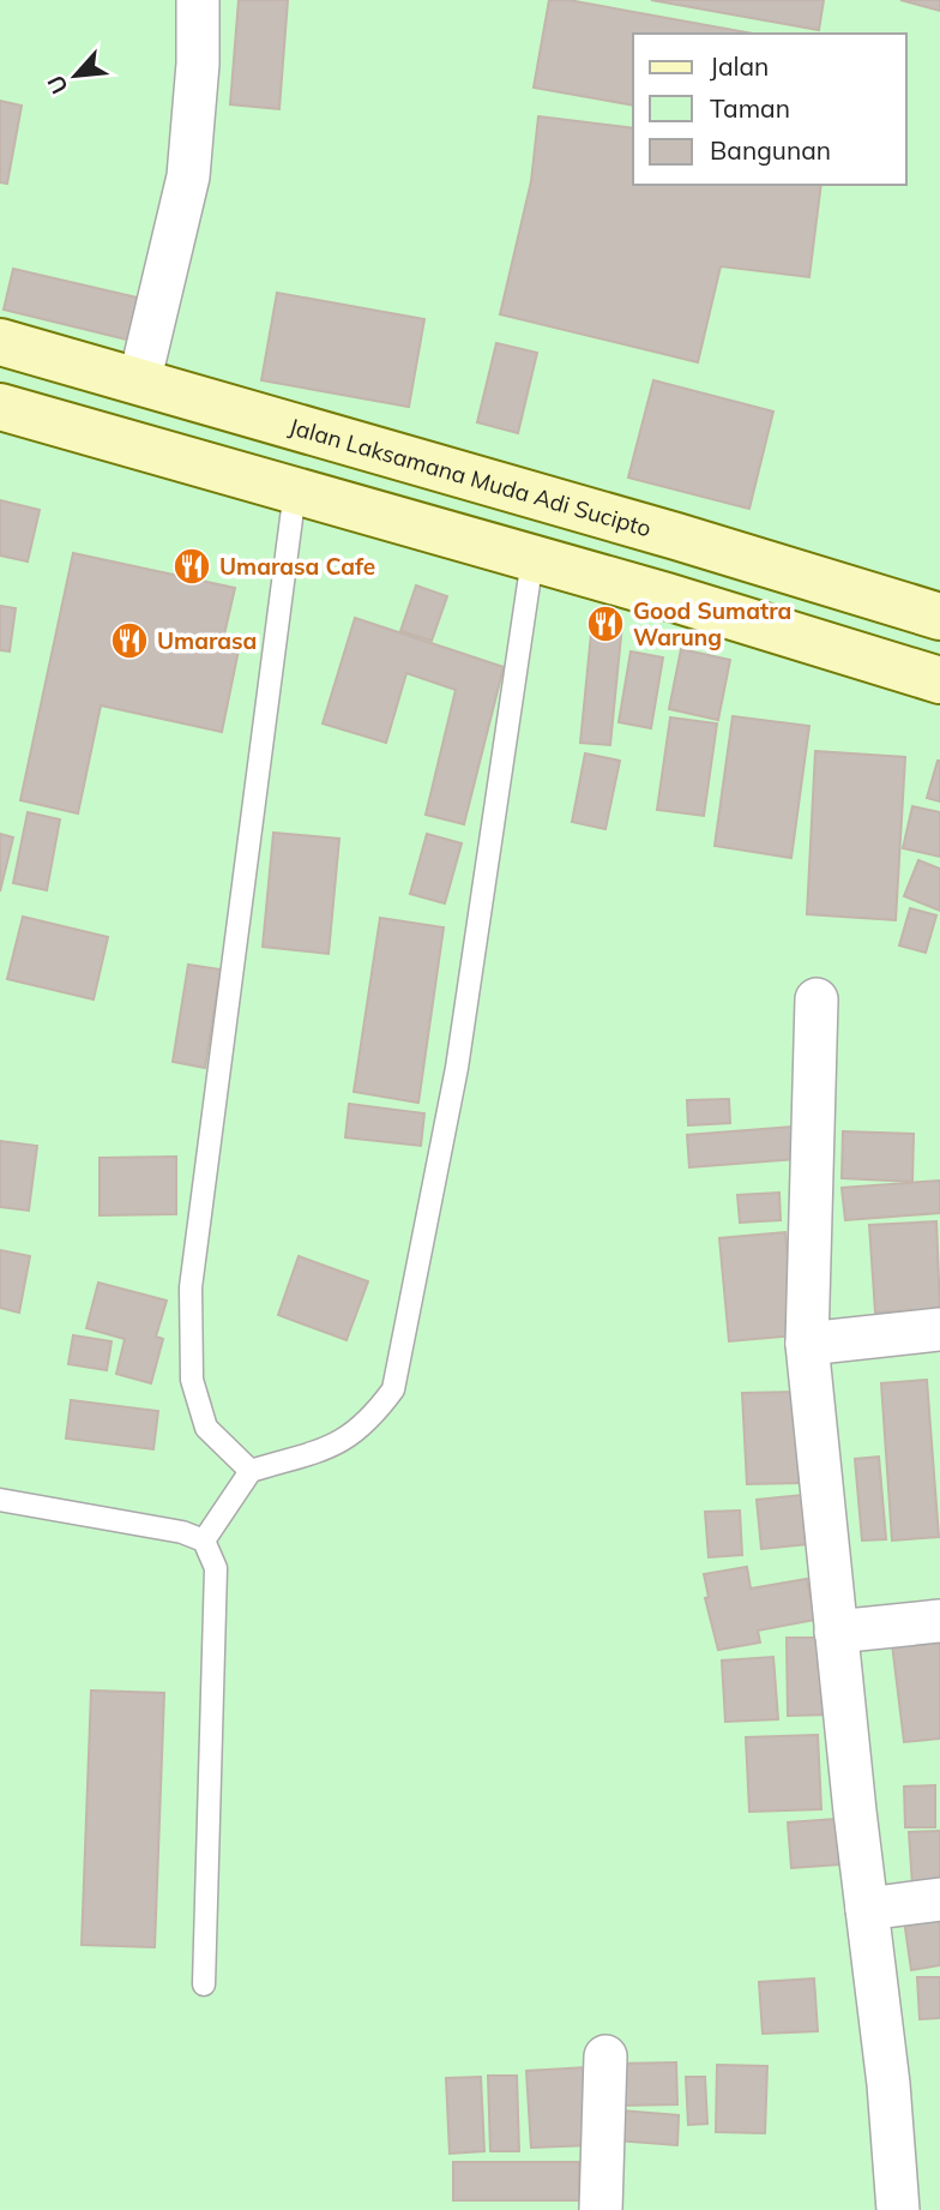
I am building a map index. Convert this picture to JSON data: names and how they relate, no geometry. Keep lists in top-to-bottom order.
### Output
{
  "streets": {
    "main road": ["Jalan Laksamana Muda Adi Sucipto"]
  },
  "places": {
    "restaurant": ["Umarasa Cafe", "Good Sumatra Warung", "Umarasa"]
  },
  "legend": ["Jalan", "Taman", "Bangunan"],
  "north": "bottom left"
}
